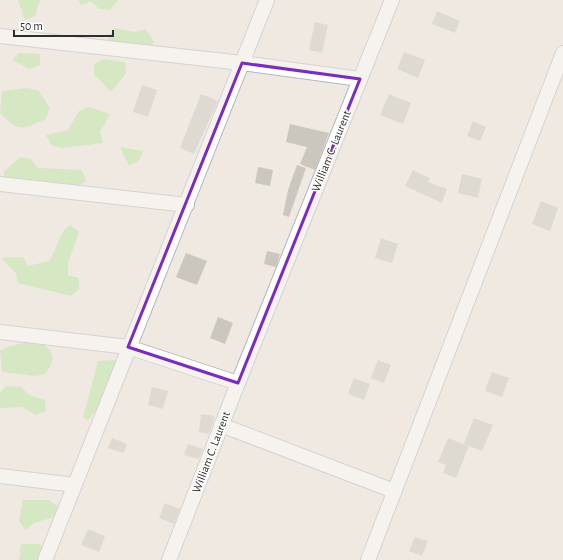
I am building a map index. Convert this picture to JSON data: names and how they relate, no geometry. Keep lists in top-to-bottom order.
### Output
{
  "streets": {
    "street": ["William C. Laurent"]
  },
  "scale_bar": "50 m"
}
